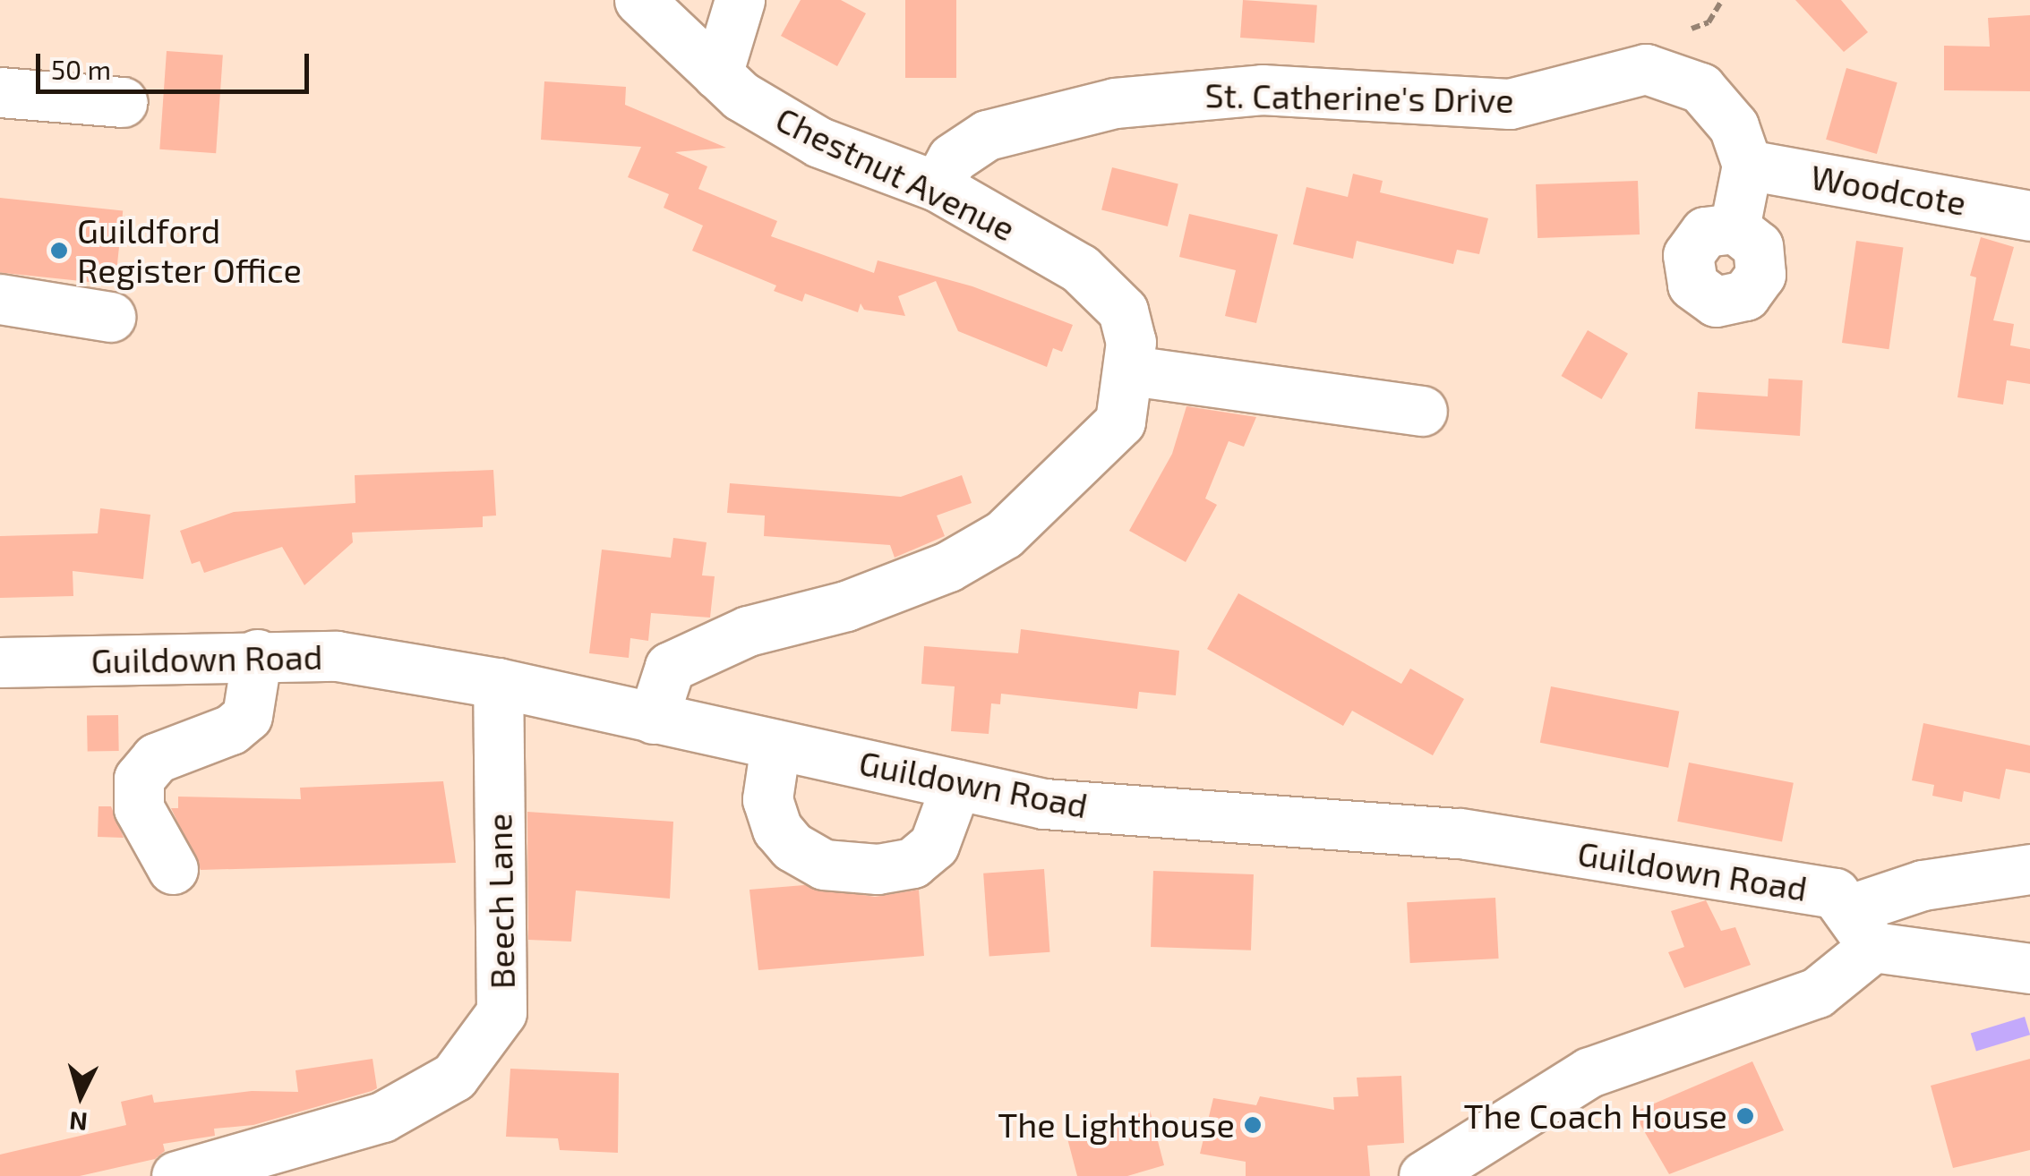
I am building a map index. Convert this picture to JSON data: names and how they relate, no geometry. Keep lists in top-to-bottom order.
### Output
{
  "streets": {
    "street": [
      "St. Catherine's Drive",
      "Chestnut Avenue",
      "Woodcote",
      "Guildown Road",
      "Beech Lane"
    ]
  },
  "crossings": [
    ["St. Catherine's Drive", "Chestnut Avenue"],
    ["St. Catherine's Drive", "Woodcote"],
    ["Chestnut Avenue", "Guildown Road"],
    ["Guildown Road", "Beech Lane"]
  ],
  "places": ["Guildford Register Office", "The Coach House", "The Lighthouse"],
  "scale_bar": "50 m",
  "north": "bottom"
}
